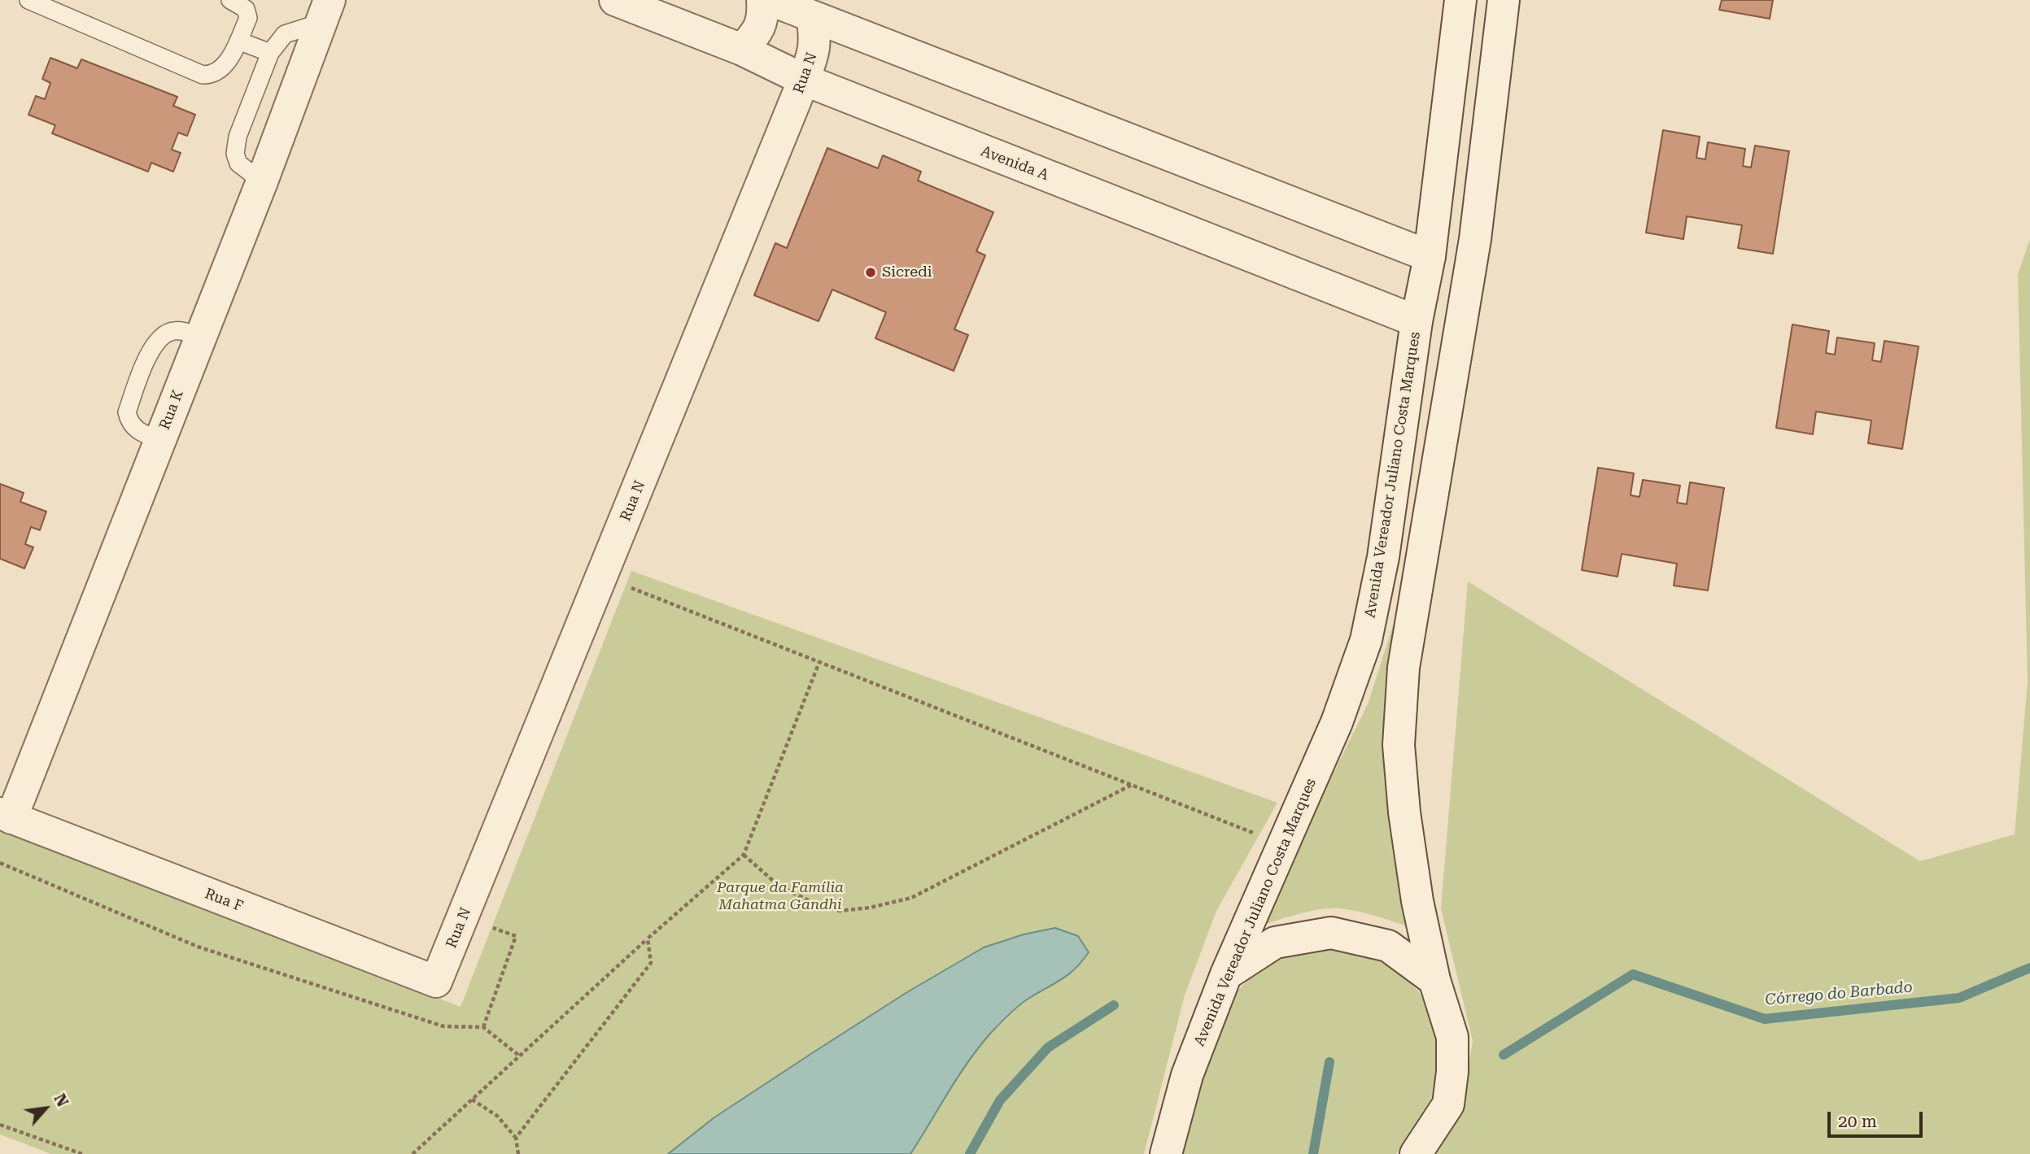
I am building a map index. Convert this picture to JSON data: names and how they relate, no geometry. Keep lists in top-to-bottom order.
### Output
{
  "streets": {
    "street": [
      "Rua N",
      "Avenida A",
      "Rua K",
      "Avenida Vereador Juliano Costa Marques",
      "Rua F"
    ]
  },
  "crossings": [
    ["Rua N", "Avenida A"],
    ["Rua N", "Rua F"],
    ["Avenida A", "Avenida Vereador Juliano Costa Marques"],
    ["Rua K", "Rua F"]
  ],
  "water": ["Córrego do Barbado"],
  "parks": ["Parque da Família Mahatma Gandhi"],
  "places": ["Sicredi"],
  "scale_bar": "20 m",
  "north": "top right"
}
